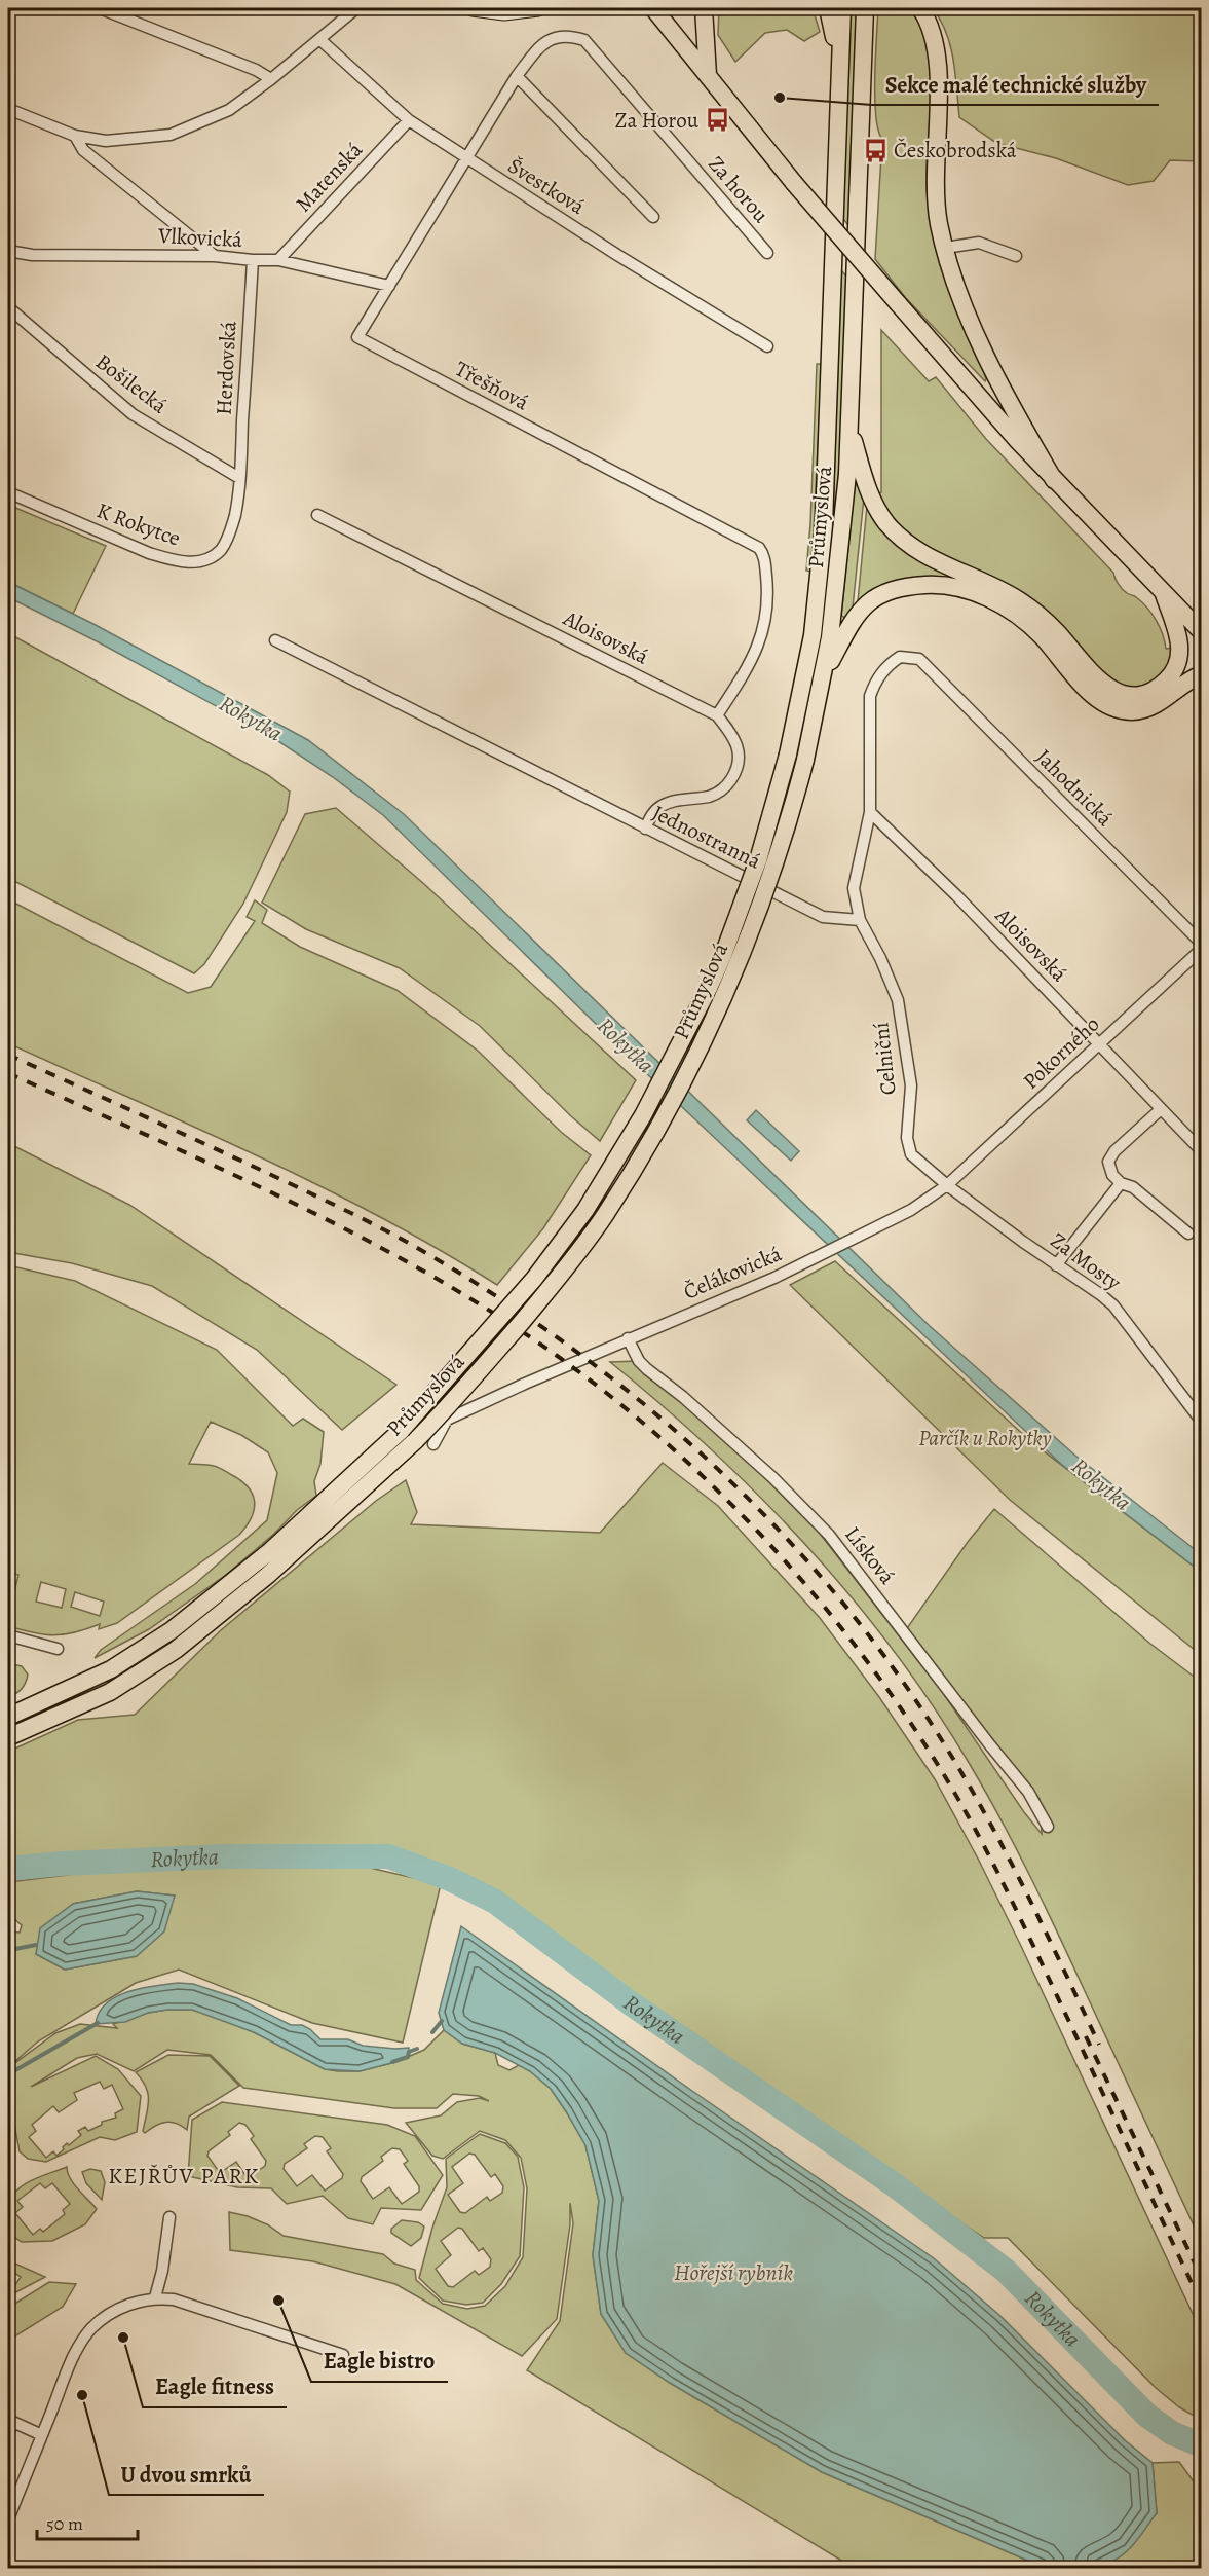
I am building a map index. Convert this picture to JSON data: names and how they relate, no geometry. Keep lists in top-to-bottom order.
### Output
{
  "streets": {
    "main road": ["Průmyslová"],
    "street": [
      "Matenská",
      "Švestková",
      "Za horou",
      "Vlkovická",
      "Herdovská",
      "Bošilecká",
      "Třešňová",
      "K Rokytce",
      "Aloisovská",
      "Jahodnická",
      "Jednostranná",
      "Pokorného",
      "Celniční",
      "Za Mosty",
      "Čelákovická",
      "Lísková"
    ]
  },
  "crossings": [
    ["Matenská", "Švestková"],
    ["Matenská", "Vlkovická"],
    ["Švestková", "Třešňová"],
    ["Za horou", "Třešňová"],
    ["Vlkovická", "Herdovská"],
    ["Vlkovická", "Třešňová"],
    ["Herdovská", "Bošilecká"],
    ["Herdovská", "K Rokytce"],
    ["Bošilecká", "K Rokytce"],
    ["Třešňová", "Aloisovská"],
    ["Průmyslová", "Čelákovická"],
    ["Aloisovská", "Jahodnická"],
    ["Aloisovská", "Jednostranná"],
    ["Aloisovská", "Pokorného"],
    ["Jednostranná", "Celniční"],
    ["Pokorného", "Celniční"],
    ["Pokorného", "Za Mosty"],
    ["Pokorného", "Čelákovická"],
    ["Celniční", "Za Mosty"],
    ["Celniční", "Čelákovická"],
    ["Za Mosty", "Čelákovická"],
    ["Čelákovická", "Lísková"]
  ],
  "districts": ["KEJŘŮV PARK"],
  "water": ["Rokytka", "Hořejší rybník"],
  "parks": ["Parčík u Rokytky"],
  "places": {
    "other": [
      "Sekce malé technické služby",
      "Eagle bistro",
      "Eagle fitness",
      "U dvou smrků"
    ],
    "bus stop": ["Za Horou", "Českobrodská"]
  },
  "scale_bar": "50 m"
}
